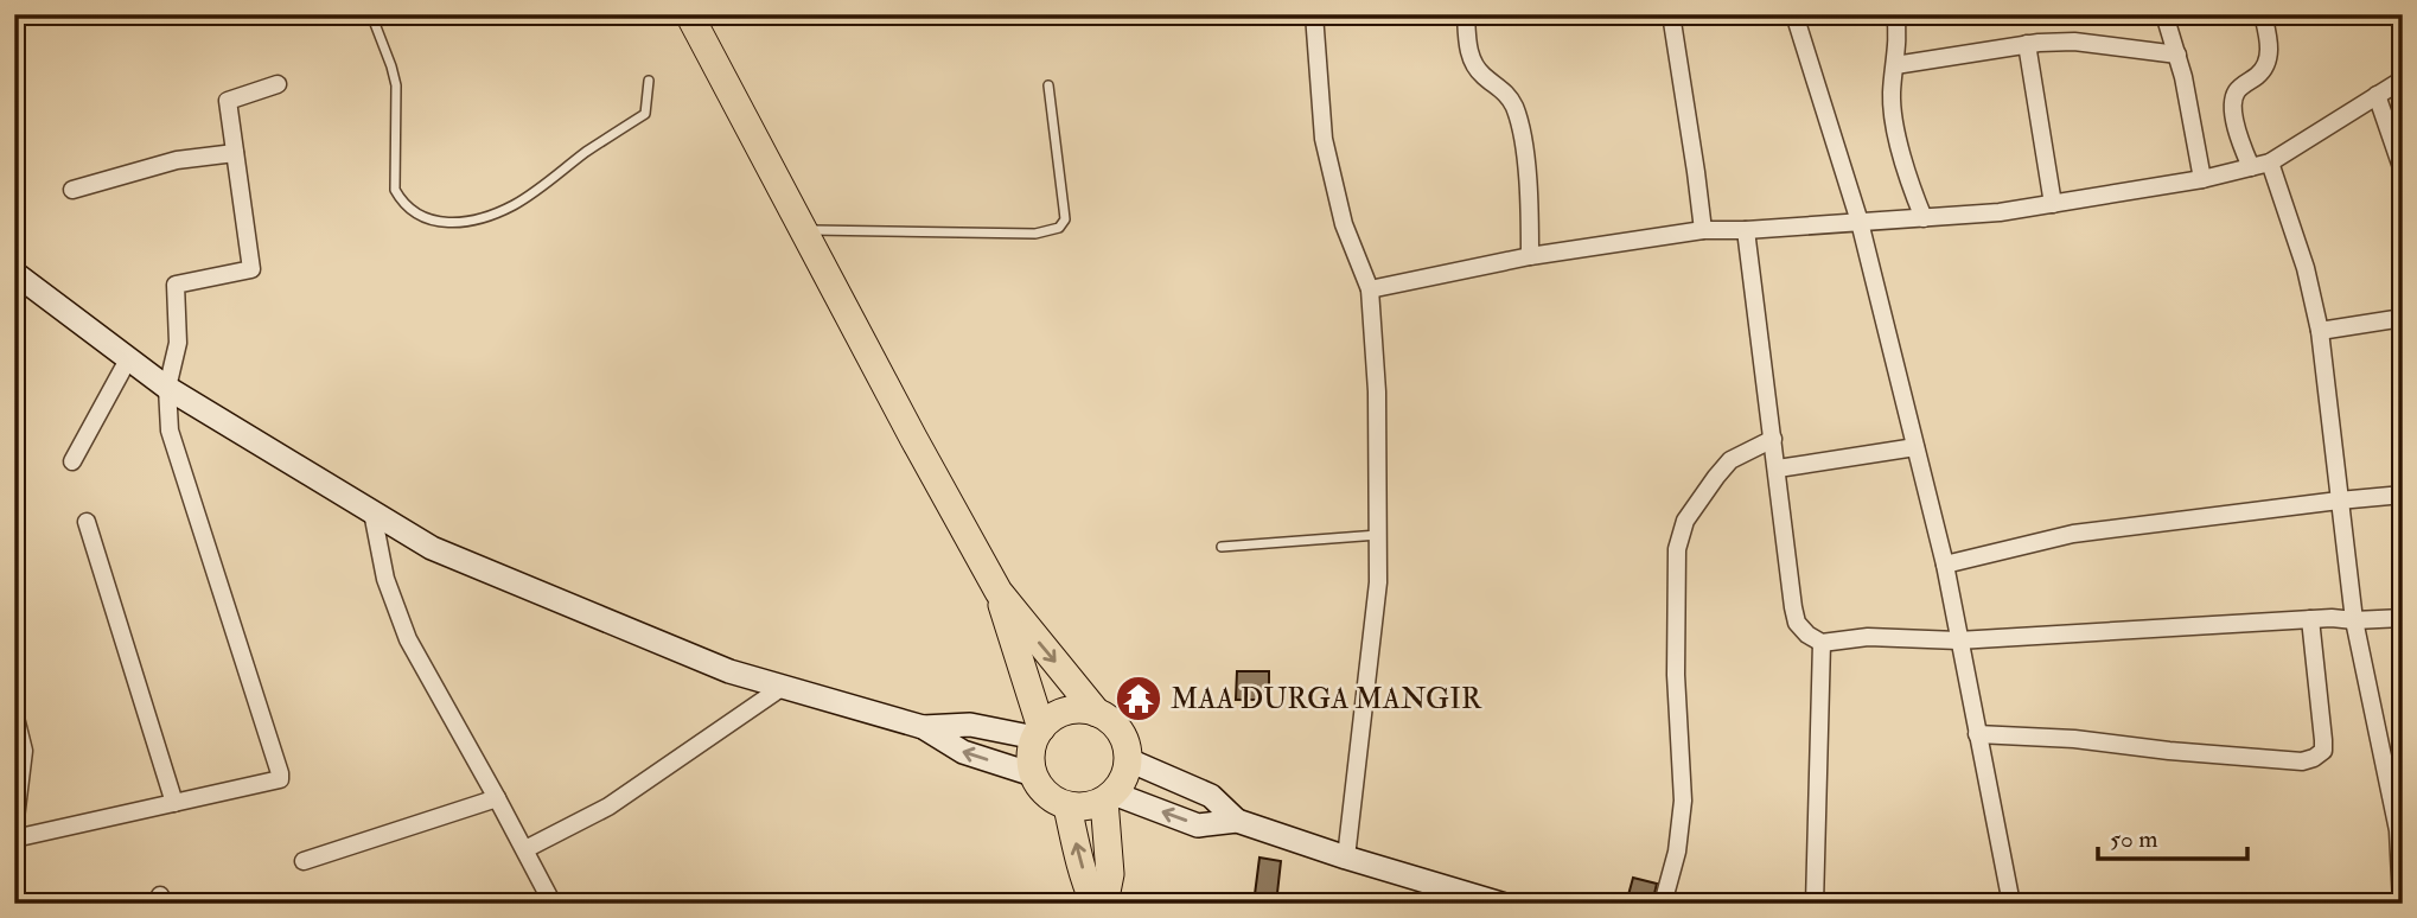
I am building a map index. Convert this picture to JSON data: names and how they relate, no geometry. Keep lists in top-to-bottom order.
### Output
{
  "places": {
    "temple": ["MAA DURGA MANGIR"]
  },
  "scale_bar": "50 m"
}
